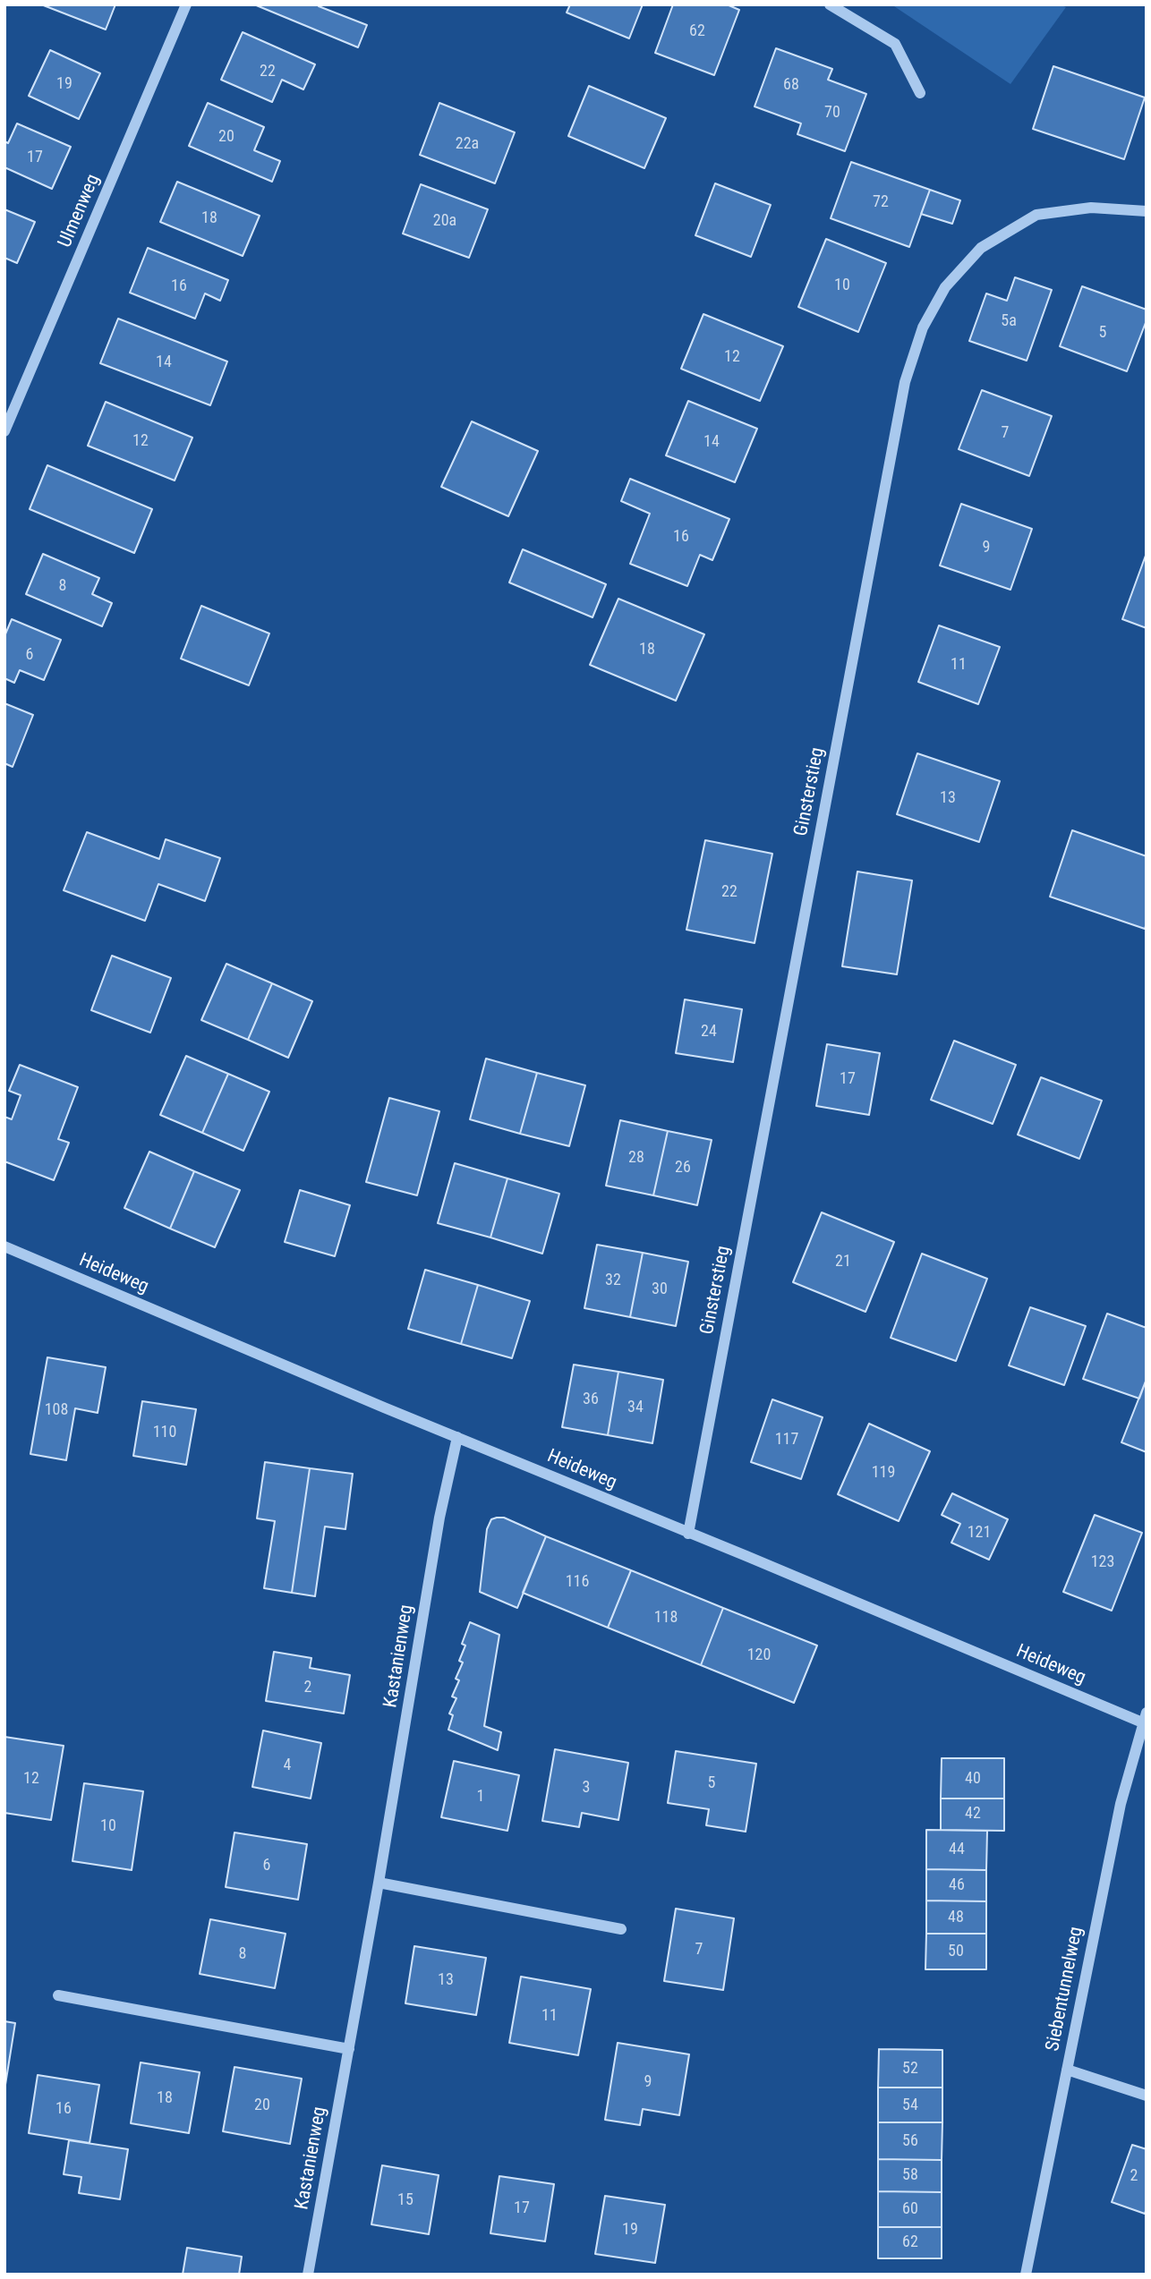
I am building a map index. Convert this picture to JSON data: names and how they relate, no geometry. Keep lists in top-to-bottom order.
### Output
{
  "streets": {
    "street": [
      "Ulmenweg",
      "Ginsterstieg",
      "Heideweg",
      "Kastanienweg",
      "Siebentunnelweg"
    ]
  },
  "crossings": [
    ["Ginsterstieg", "Heideweg"],
    ["Heideweg", "Kastanienweg"],
    ["Heideweg", "Siebentunnelweg"]
  ],
  "house_numbers": [
    "62",
    "22",
    "19",
    "68",
    "70",
    "20",
    "22a",
    "17",
    "72",
    "18",
    "20a",
    "10",
    "16",
    "5a",
    "5",
    "12",
    "14",
    "7",
    "12",
    "14",
    "16",
    "9",
    "8",
    "18",
    "6",
    "11",
    "13",
    "22",
    "24",
    "17",
    "28",
    "26",
    "21",
    "32",
    "30",
    "36",
    "34",
    "108",
    "110",
    "117",
    "119",
    "121",
    "123",
    "116",
    "118",
    "120",
    "2",
    "4",
    "12",
    "40",
    "5",
    "3",
    "1",
    "42",
    "10",
    "44",
    "6",
    "46",
    "48",
    "7",
    "50",
    "8",
    "13",
    "11",
    "52",
    "9",
    "18",
    "20",
    "54",
    "16",
    "56",
    "58",
    "2",
    "15",
    "17",
    "60",
    "19",
    "62"
  ]
}
